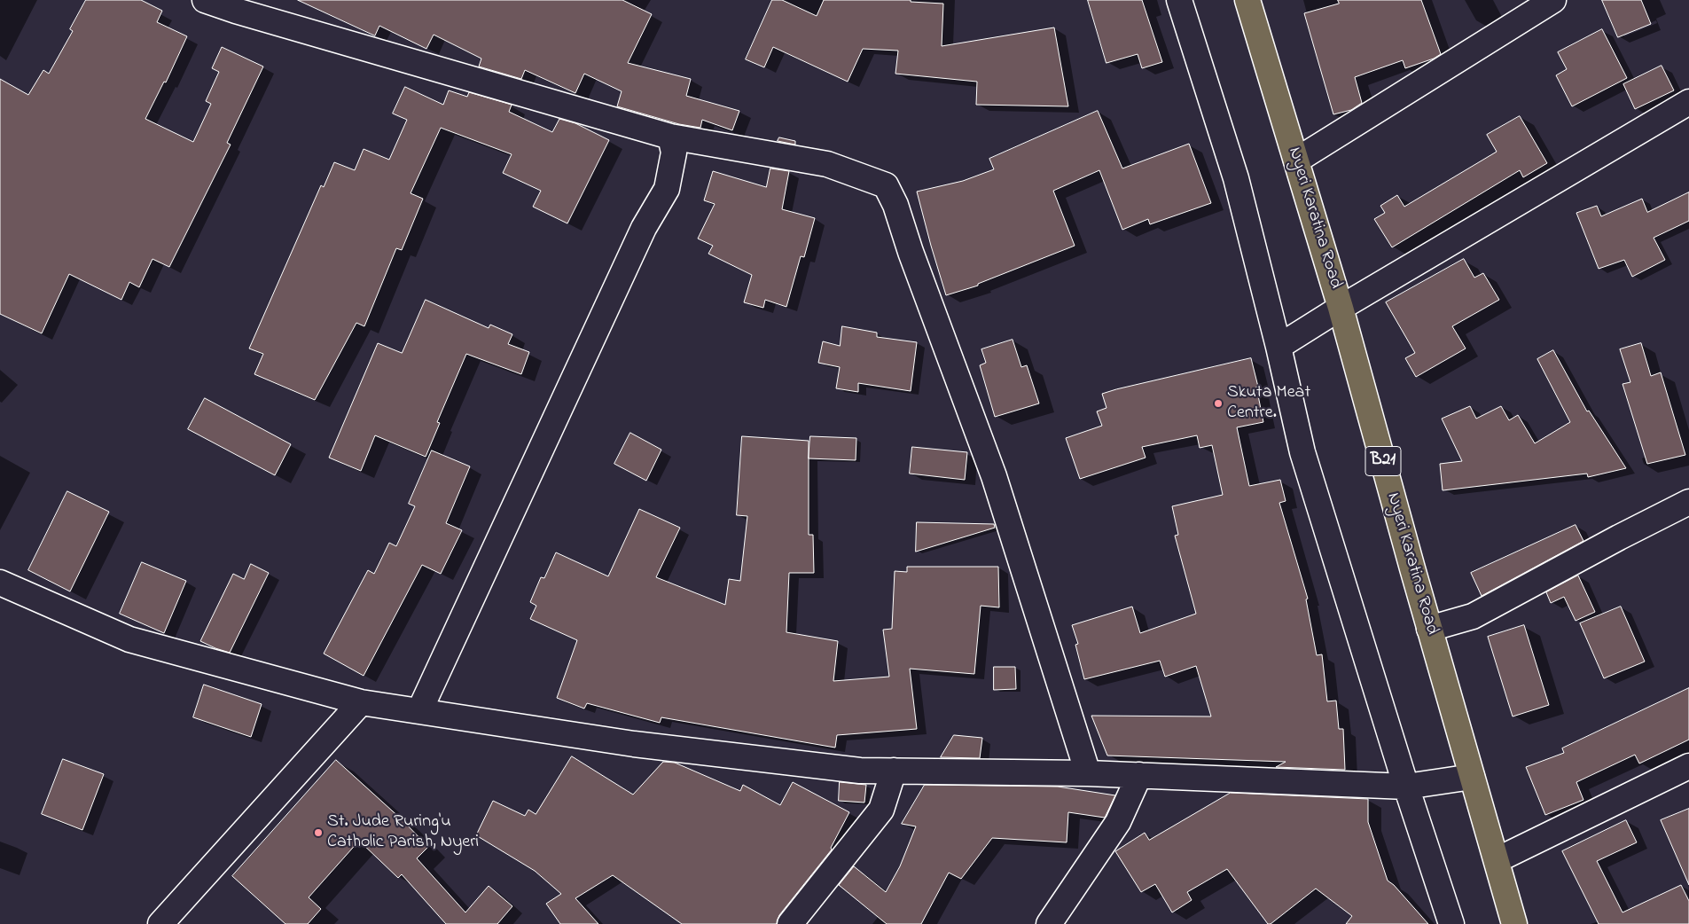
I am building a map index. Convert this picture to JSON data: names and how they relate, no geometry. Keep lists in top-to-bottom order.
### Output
{
  "streets": {
    "highway": ["Nyeri Karatina Road", "B21"]
  },
  "places": ["Skuta Meat Centre.", "St. Jude Ruring'u Catholic Parish, Nyeri"]
}
